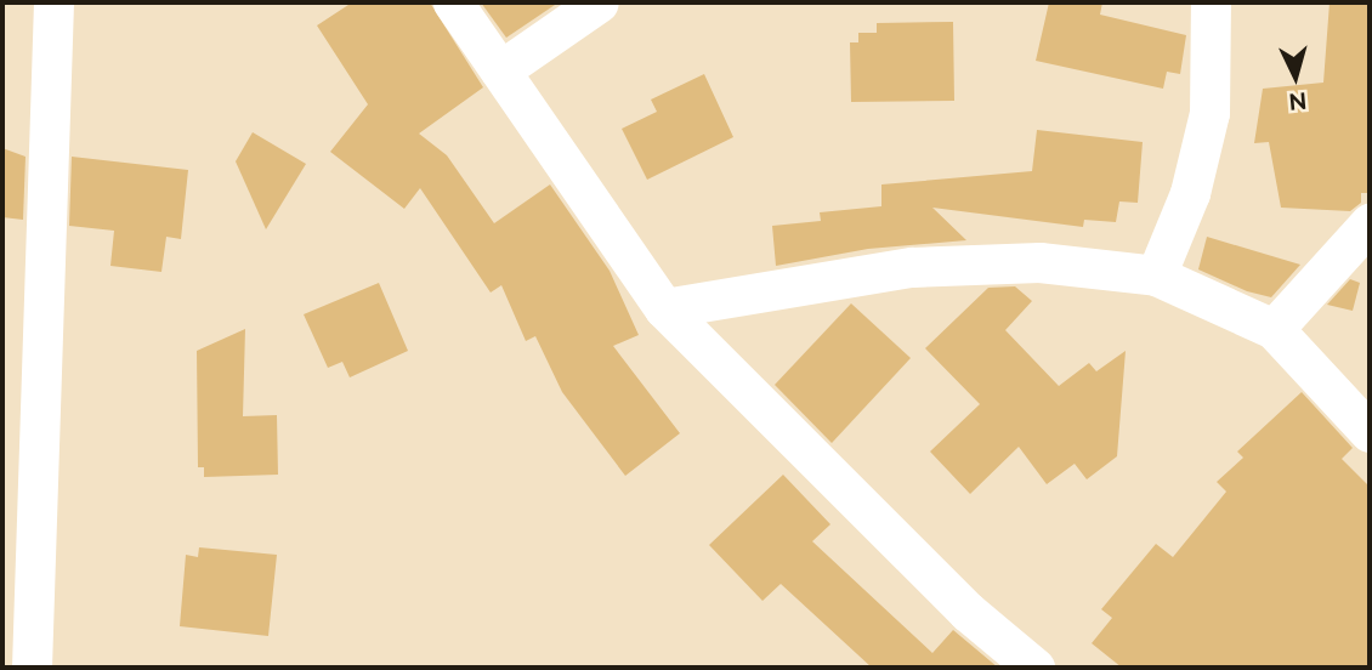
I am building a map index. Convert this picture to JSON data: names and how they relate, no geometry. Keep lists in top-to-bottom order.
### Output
{
  "north": "bottom"
}
